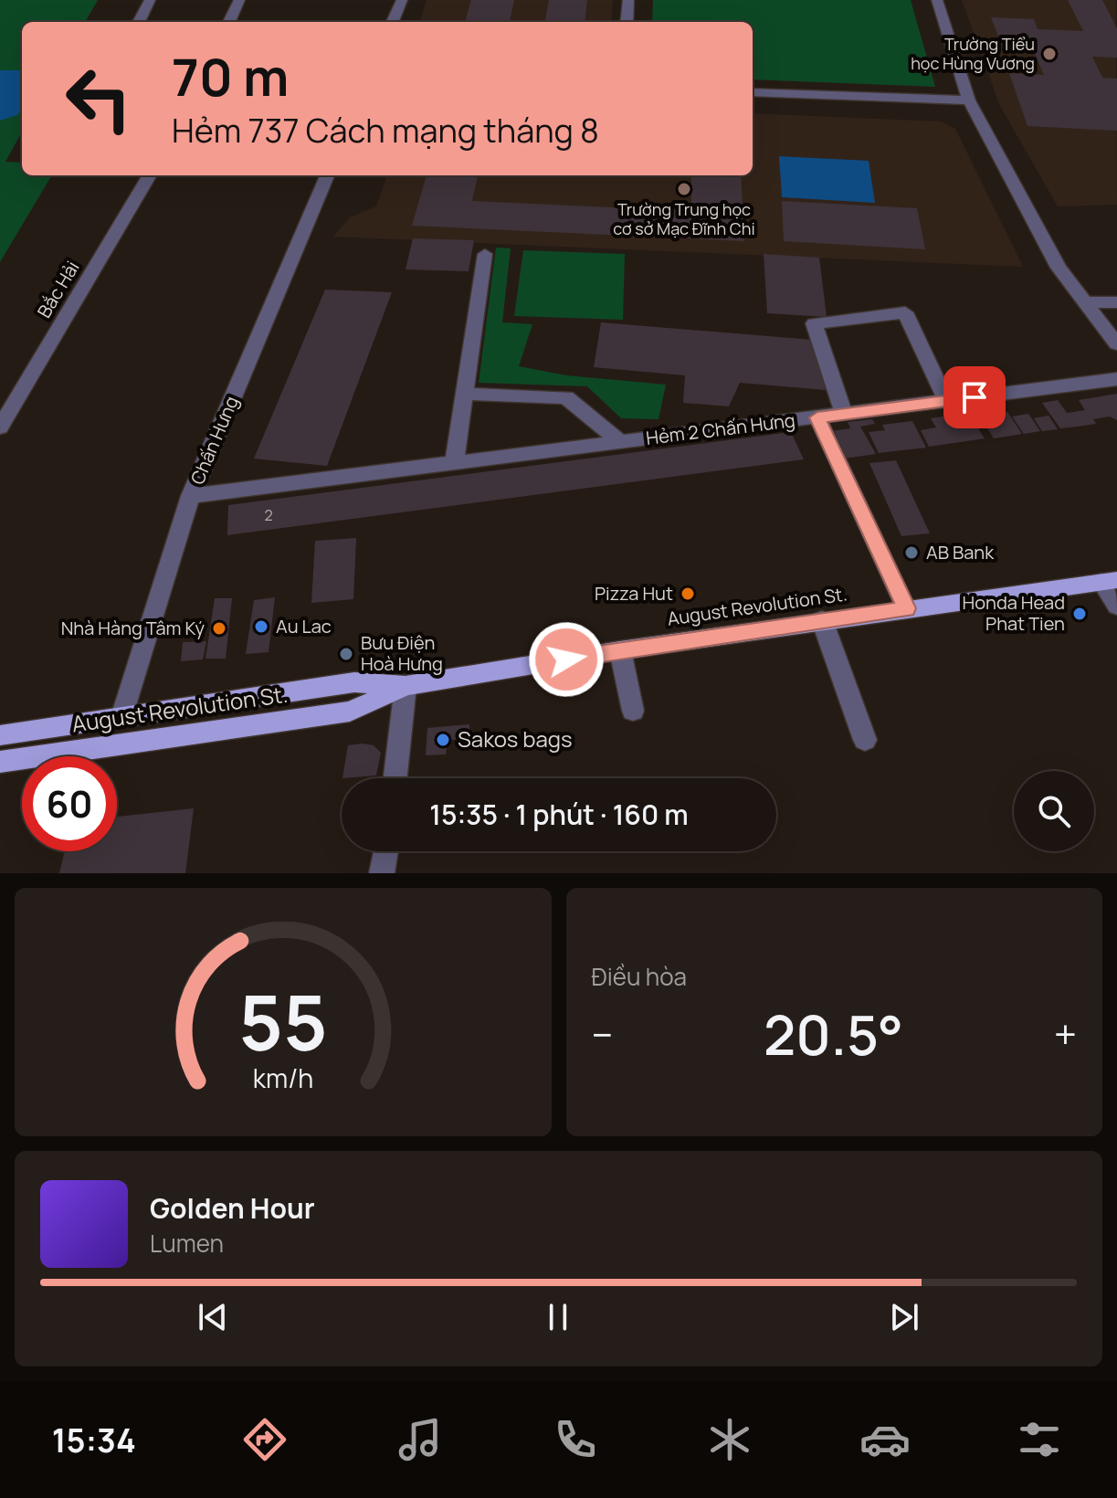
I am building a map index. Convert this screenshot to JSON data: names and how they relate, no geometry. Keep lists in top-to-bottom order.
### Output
{
  "streets": {
    "main road": ["August Revolution St."],
    "street": ["Bắc Hải", "Hẻm 2 Chấn Hưng", "Chấn Hưng"]
  },
  "crossings": [
    ["Hẻm 2 Chấn Hưng", "Chấn Hưng"],
    ["Chấn Hưng", "August Revolution St."]
  ],
  "places": [
    "Trường Tiểu học Hùng Vương",
    "Trường Trung học cơ sở Mạc Đĩnh Chi",
    "AB Bank",
    "Pizza Hut",
    "Honda Head Phat Tien",
    "Au Lac",
    "Nhà Hàng Tâm Ký",
    "Bưu Điện Hoà Hưng",
    "Sakos bags"
  ],
  "house_numbers": ["2"],
  "page": {
    "turn": ["70 m", "Hẻm 737 Cách mạng tháng 8"],
    "limit": "60",
    "trip": "15:35 · 1 phút · 160 m",
    "tile": "Điều hòa",
    "heat": ["−", "20.5°", "+"],
    "song": ["Golden Hour", "Lumen"],
    "tabs": "15:34",
    "gauge": ["55", "km/h"]
  }
}
